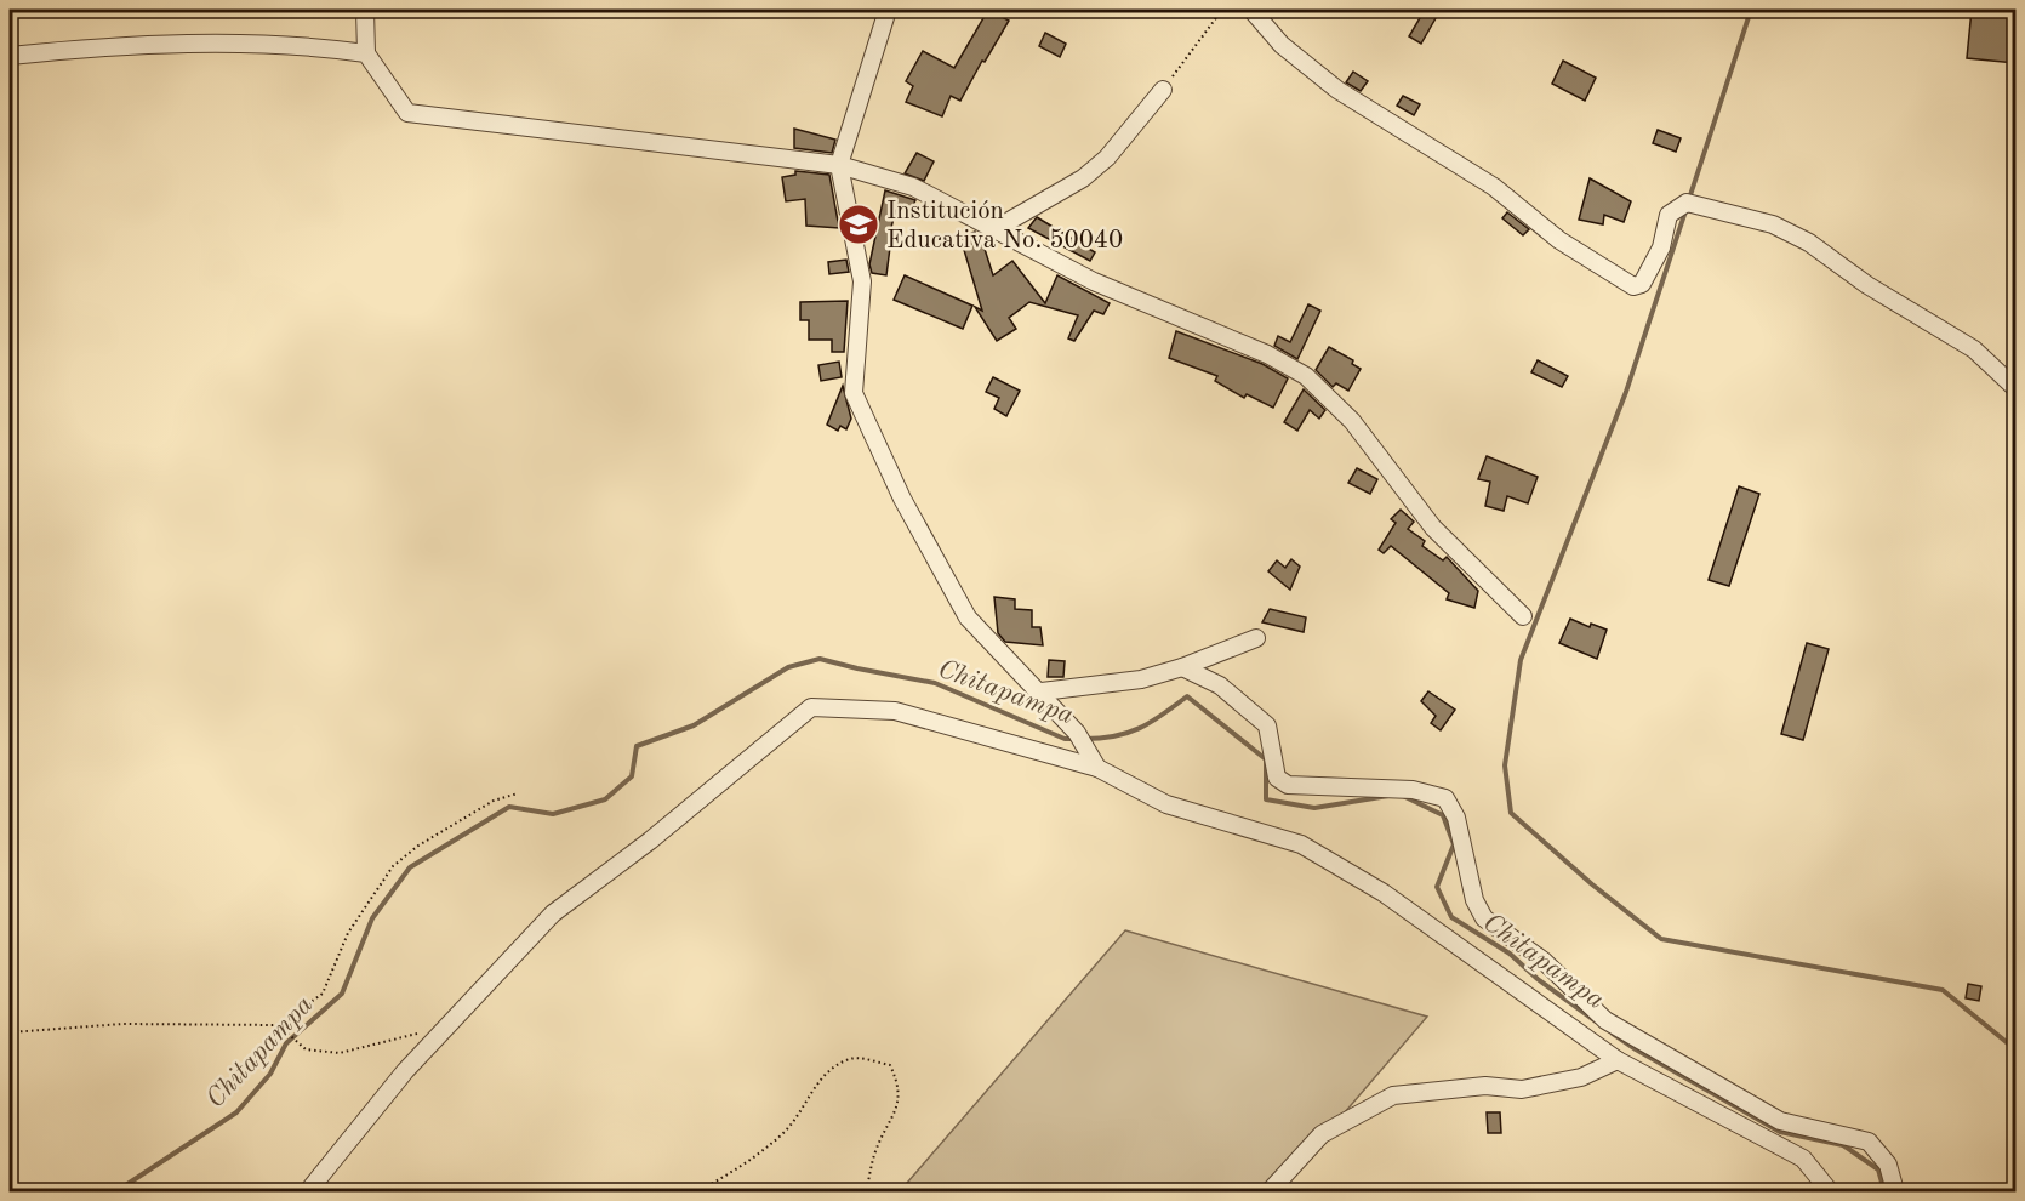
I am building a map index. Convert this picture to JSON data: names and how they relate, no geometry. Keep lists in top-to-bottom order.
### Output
{
  "water": ["Chitapampa"],
  "places": {
    "school or university": ["Institución Educativa No. 50040"]
  }
}
